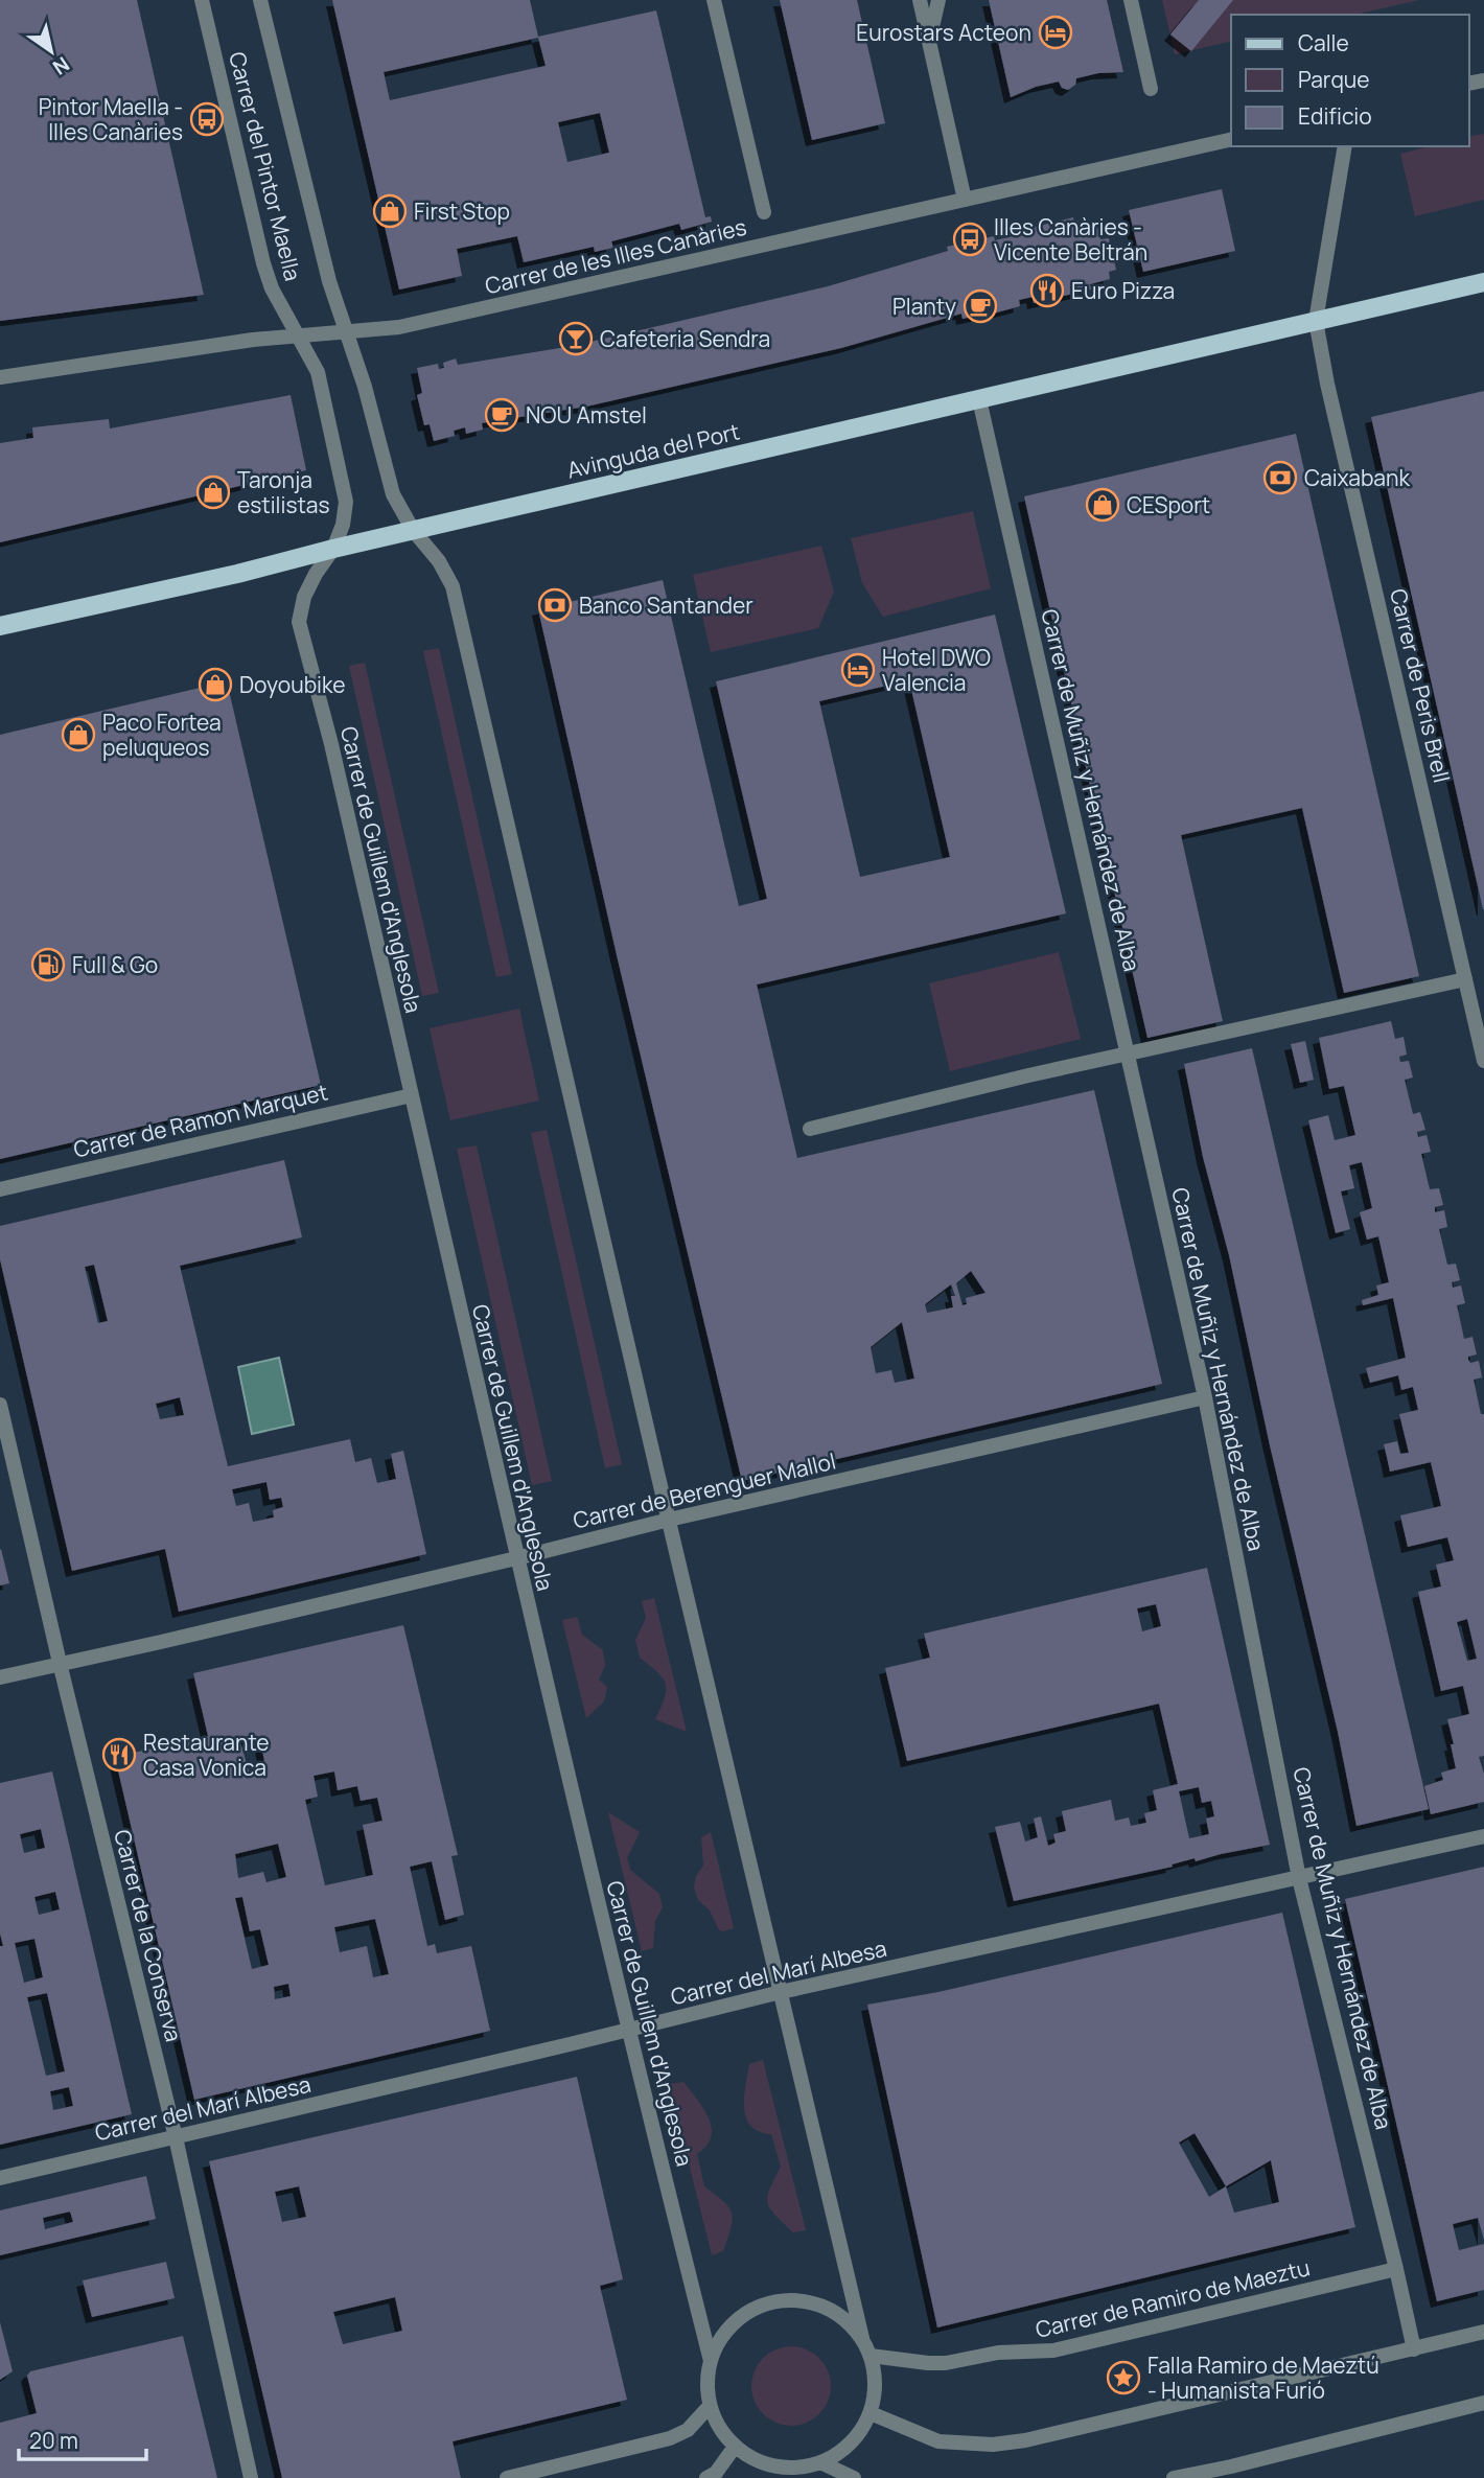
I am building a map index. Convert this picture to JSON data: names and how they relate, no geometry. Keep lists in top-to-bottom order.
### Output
{
  "streets": {
    "main road": ["Avinguda del Port"],
    "street": [
      "Carrer del Pintor Maella",
      "Carrer de les Illes Canàries",
      "Carrer de Peris Brell",
      "Carrer de Muñiz y Hernández de Alba",
      "Carrer de Guillem d'Anglesola",
      "Carrer de Ramon Marquet",
      "Carrer de Berenguer Mallol",
      "Carrer de la Conserva",
      "Carrer del Marí Albesa",
      "Carrer de Ramiro de Maeztu"
    ]
  },
  "crossings": [
    ["Carrer del Pintor Maella", "Carrer de les Illes Canàries"],
    ["Carrer del Pintor Maella", "Avinguda del Port"],
    ["Carrer del Pintor Maella", "Carrer de Guillem d'Anglesola"],
    ["Avinguda del Port", "Carrer de Peris Brell"],
    ["Avinguda del Port", "Carrer de Muñiz y Hernández de Alba"],
    ["Avinguda del Port", "Carrer de Guillem d'Anglesola"],
    ["Carrer de Muñiz y Hernández de Alba", "Carrer de Berenguer Mallol"],
    ["Carrer de Muñiz y Hernández de Alba", "Carrer del Marí Albesa"],
    ["Carrer de Muñiz y Hernández de Alba", "Carrer de Ramiro de Maeztu"],
    ["Carrer de Guillem d'Anglesola", "Carrer de Ramon Marquet"],
    ["Carrer de Guillem d'Anglesola", "Carrer de Berenguer Mallol"],
    ["Carrer de Guillem d'Anglesola", "Carrer del Marí Albesa"],
    ["Carrer de Guillem d'Anglesola", "Carrer de Ramiro de Maeztu"],
    ["Carrer de Berenguer Mallol", "Carrer de la Conserva"],
    ["Carrer de la Conserva", "Carrer del Marí Albesa"]
  ],
  "places": {
    "hotel": ["Eurostars Acteon", "Hotel DWO Valencia"],
    "bus stop": ["Pintor Maella - Illes Canàries", "Illes Canàries - Vicente Beltrán"],
    "shop": [
      "First Stop",
      "Taronja estilistas",
      "CESport",
      "Doyoubike",
      "Paco Fortea peluqueos"
    ],
    "restaurant": ["Euro Pizza", "Restaurante Casa Vonica"],
    "cafe": ["Planty", "NOU Amstel"],
    "bar": ["Cafeteria Sendra"],
    "bank": ["Caixabank", "Banco Santander"],
    "fuel station": ["Full & Go"],
    "place": ["Falla Ramiro de Maeztú - Humanista Furió"]
  },
  "legend": ["Calle", "Parque", "Edificio"],
  "scale_bar": "20 m",
  "north": "bottom right"
}
